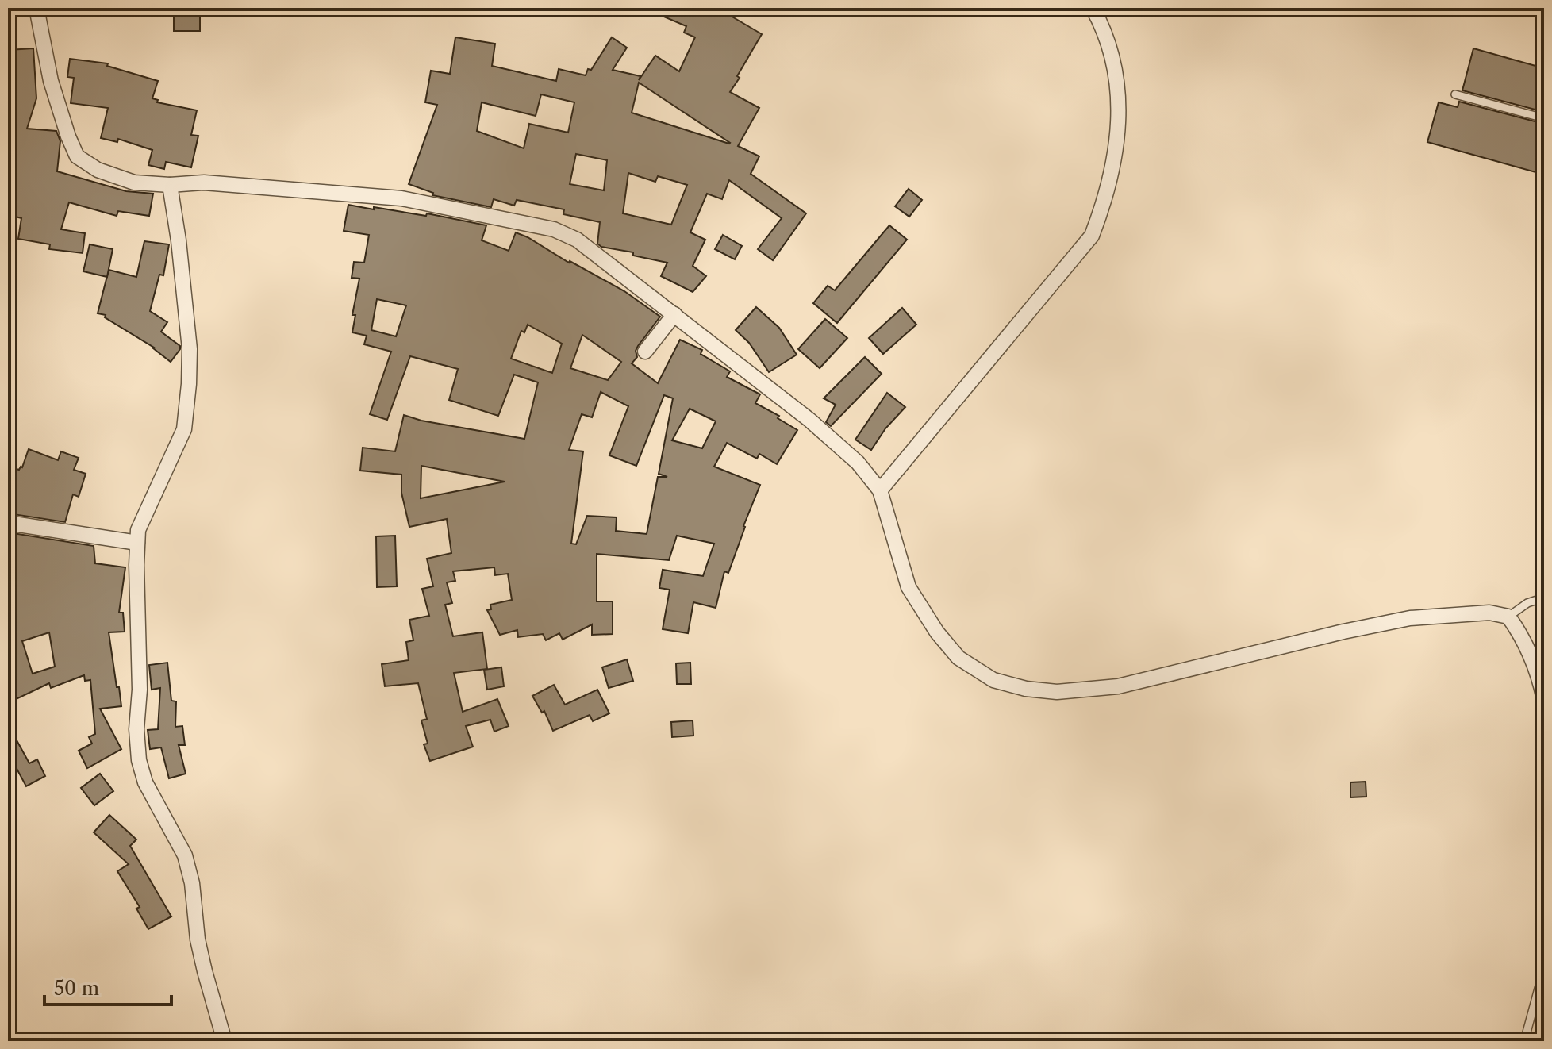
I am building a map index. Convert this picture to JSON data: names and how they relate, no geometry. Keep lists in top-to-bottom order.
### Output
{
  "scale_bar": "50 m"
}
